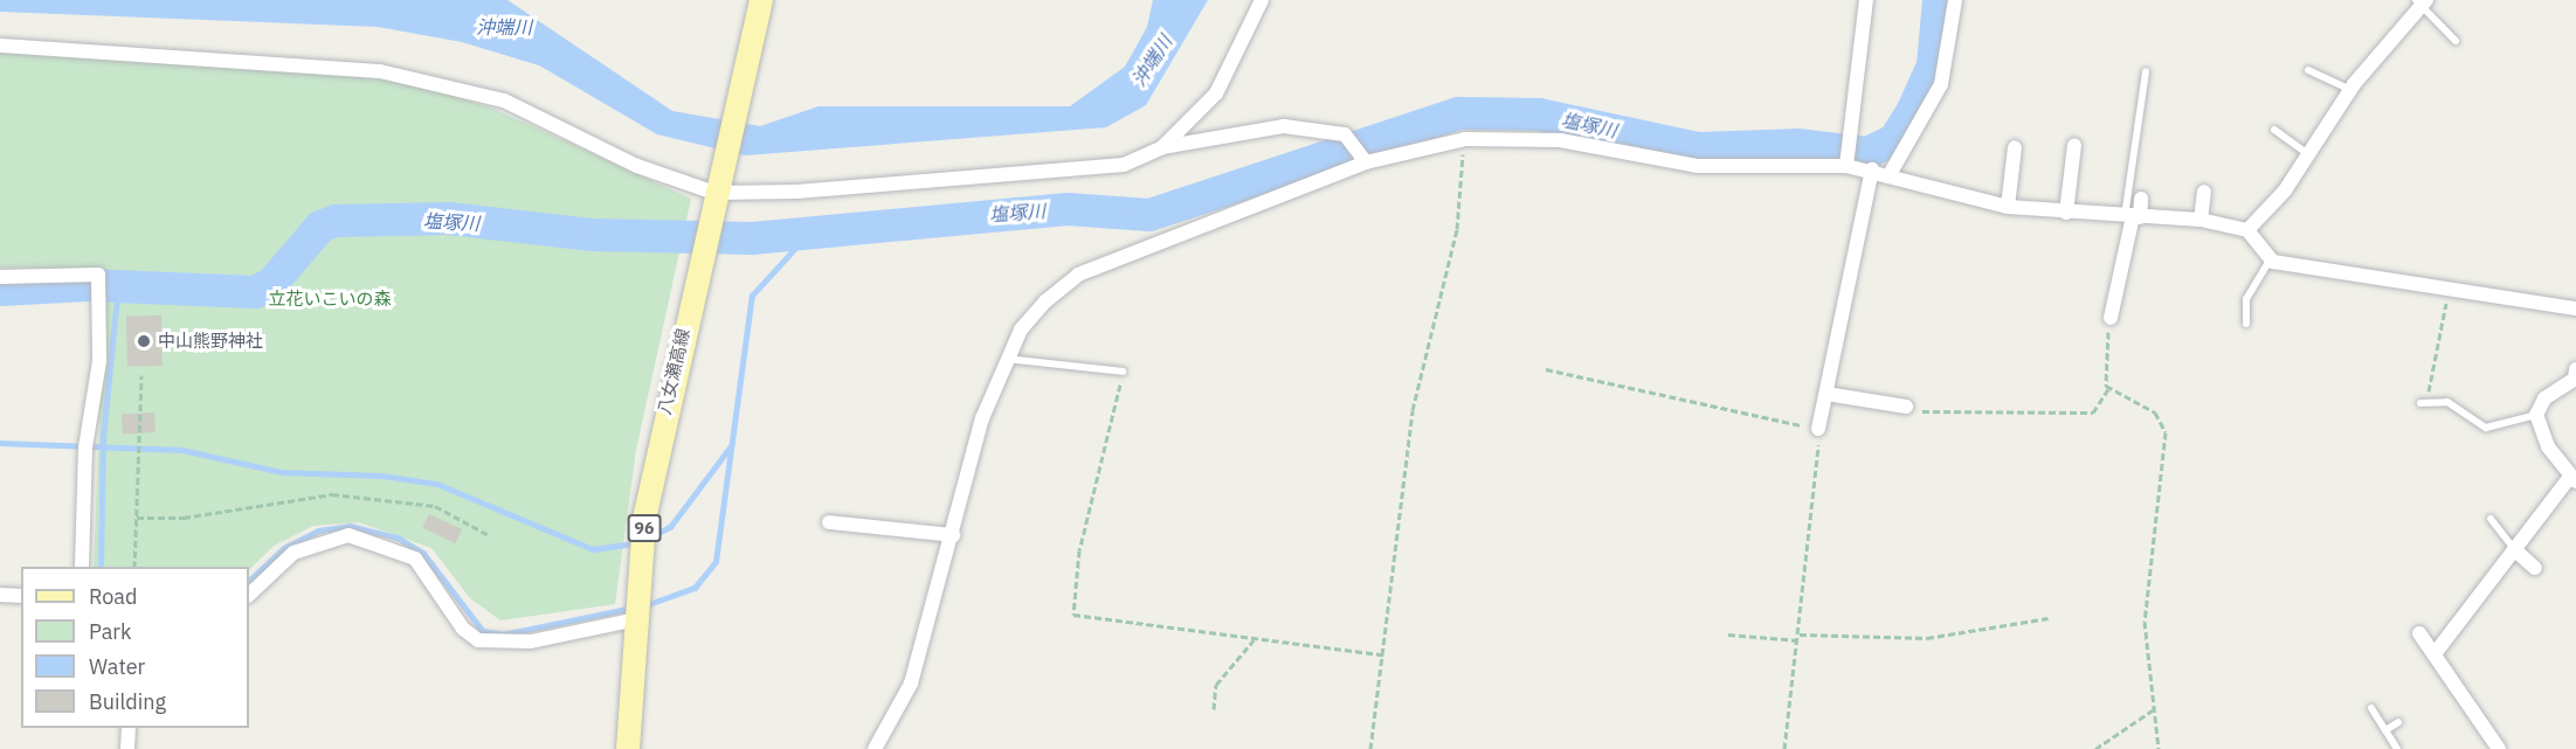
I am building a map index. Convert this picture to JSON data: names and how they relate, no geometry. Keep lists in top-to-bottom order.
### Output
{
  "streets": {
    "main road": ["八女瀬高線", "96"]
  },
  "water": ["沖端川", "塩塚川"],
  "parks": ["立花いこいの森"],
  "places": ["中山熊野神社"],
  "legend": [
    "Road",
    "Park",
    "Water",
    "Building"
  ]
}
